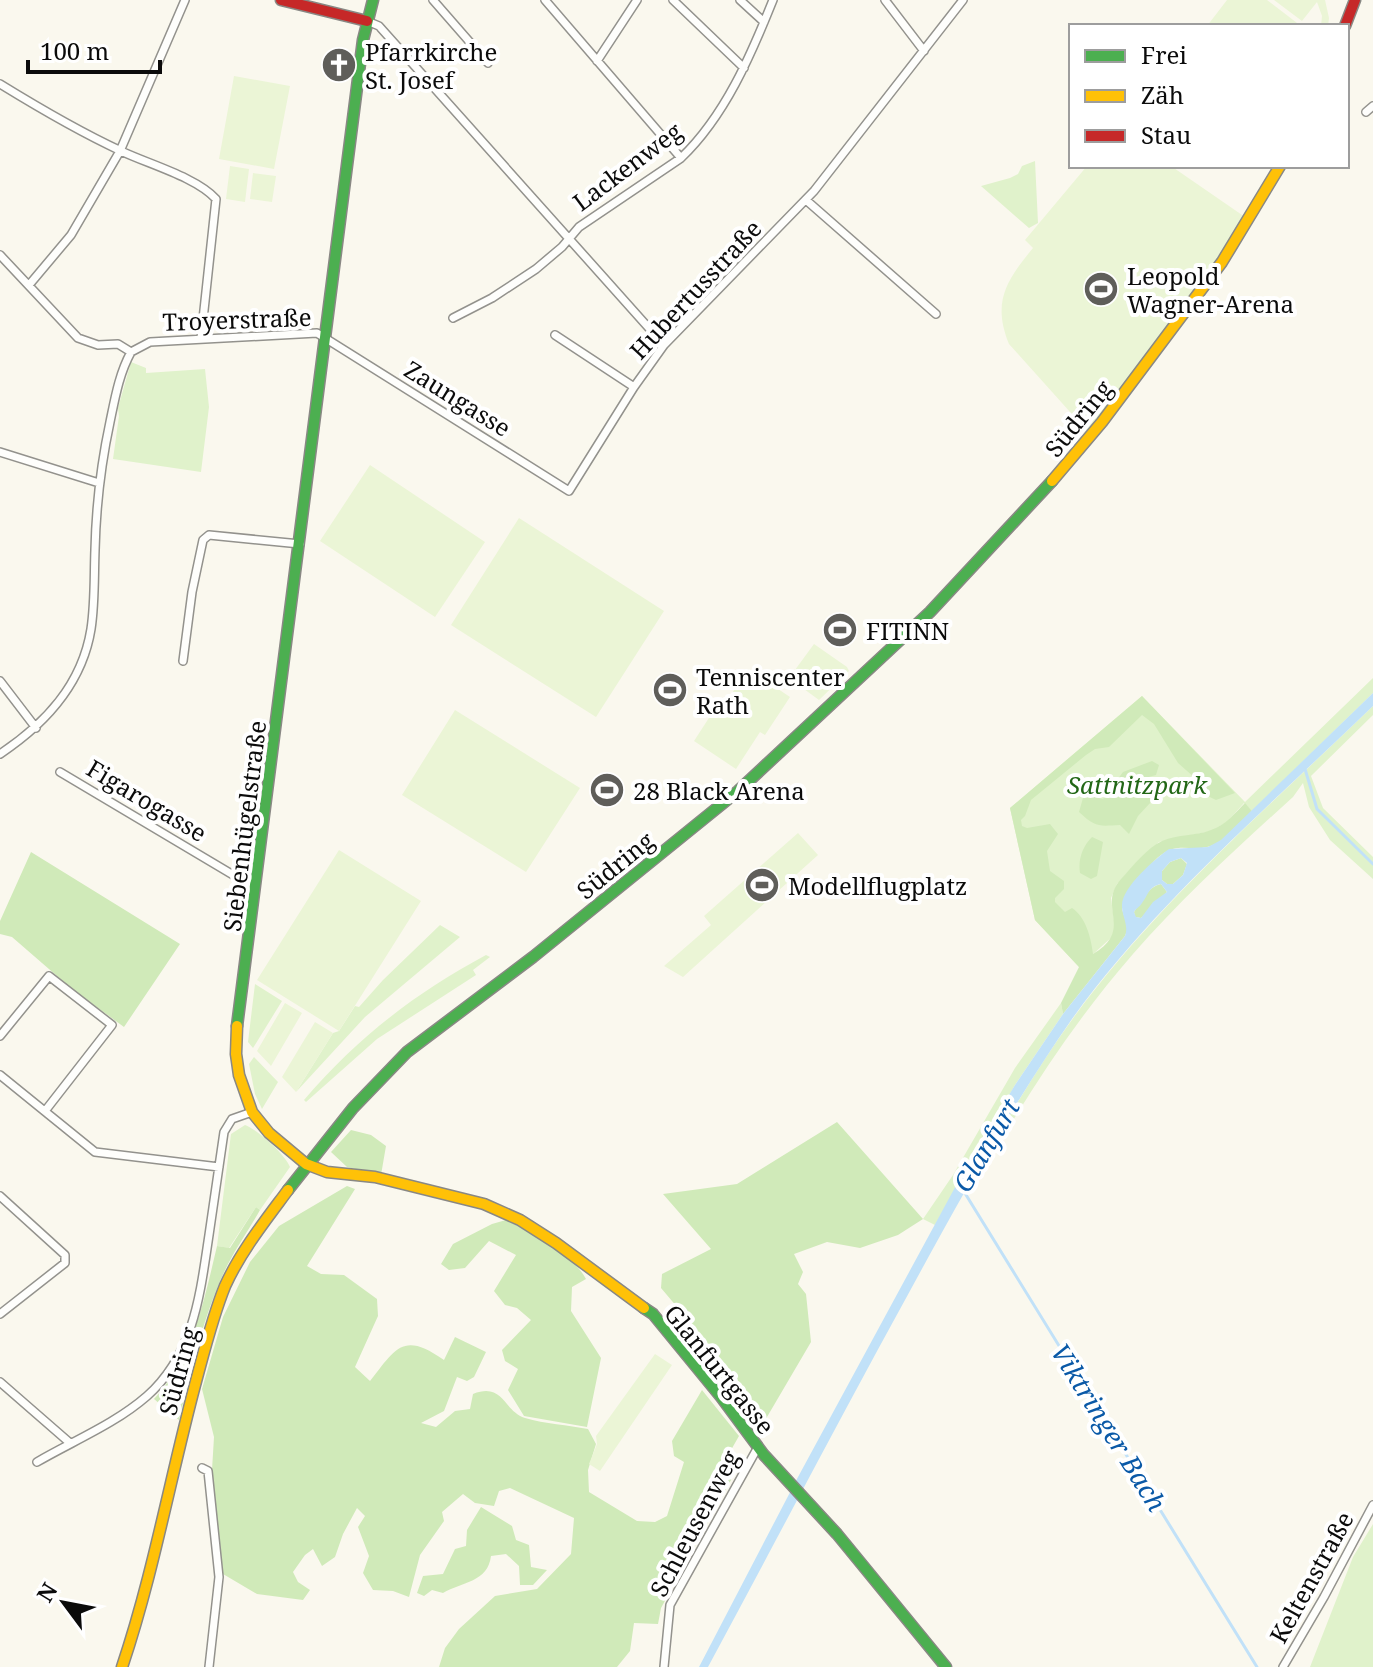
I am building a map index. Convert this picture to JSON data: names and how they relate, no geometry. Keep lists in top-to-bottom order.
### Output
{
  "streets": {
    "street": [
      "Lackenweg",
      "Hubertusstraße",
      "Troyerstraße",
      "Zaungasse",
      "Südring",
      "Figarogasse",
      "Siebenhügelstraße",
      "Glanfurtgasse",
      "Schleusenweg",
      "Keltenstraße"
    ]
  },
  "crossings": [
    ["Hubertusstraße", "Zaungasse"],
    ["Troyerstraße", "Zaungasse"],
    ["Troyerstraße", "Siebenhügelstraße"],
    ["Zaungasse", "Siebenhügelstraße"],
    ["Südring", "Siebenhügelstraße"],
    ["Südring", "Glanfurtgasse"],
    ["Figarogasse", "Siebenhügelstraße"],
    ["Siebenhügelstraße", "Glanfurtgasse"],
    ["Glanfurtgasse", "Schleusenweg"]
  ],
  "water": ["Glanfurt", "Viktringer Bach"],
  "parks": ["Sattnitzpark"],
  "places": {
    "church": ["Pfarrkirche St. Josef"],
    "sports": [
      "Leopold Wagner-Arena",
      "FITINN",
      "Tenniscenter Rath",
      "28 Black Arena",
      "Modellflugplatz"
    ]
  },
  "legend": ["Frei", "Zäh", "Stau"],
  "scale_bar": "100 m",
  "north": "top left"
}
